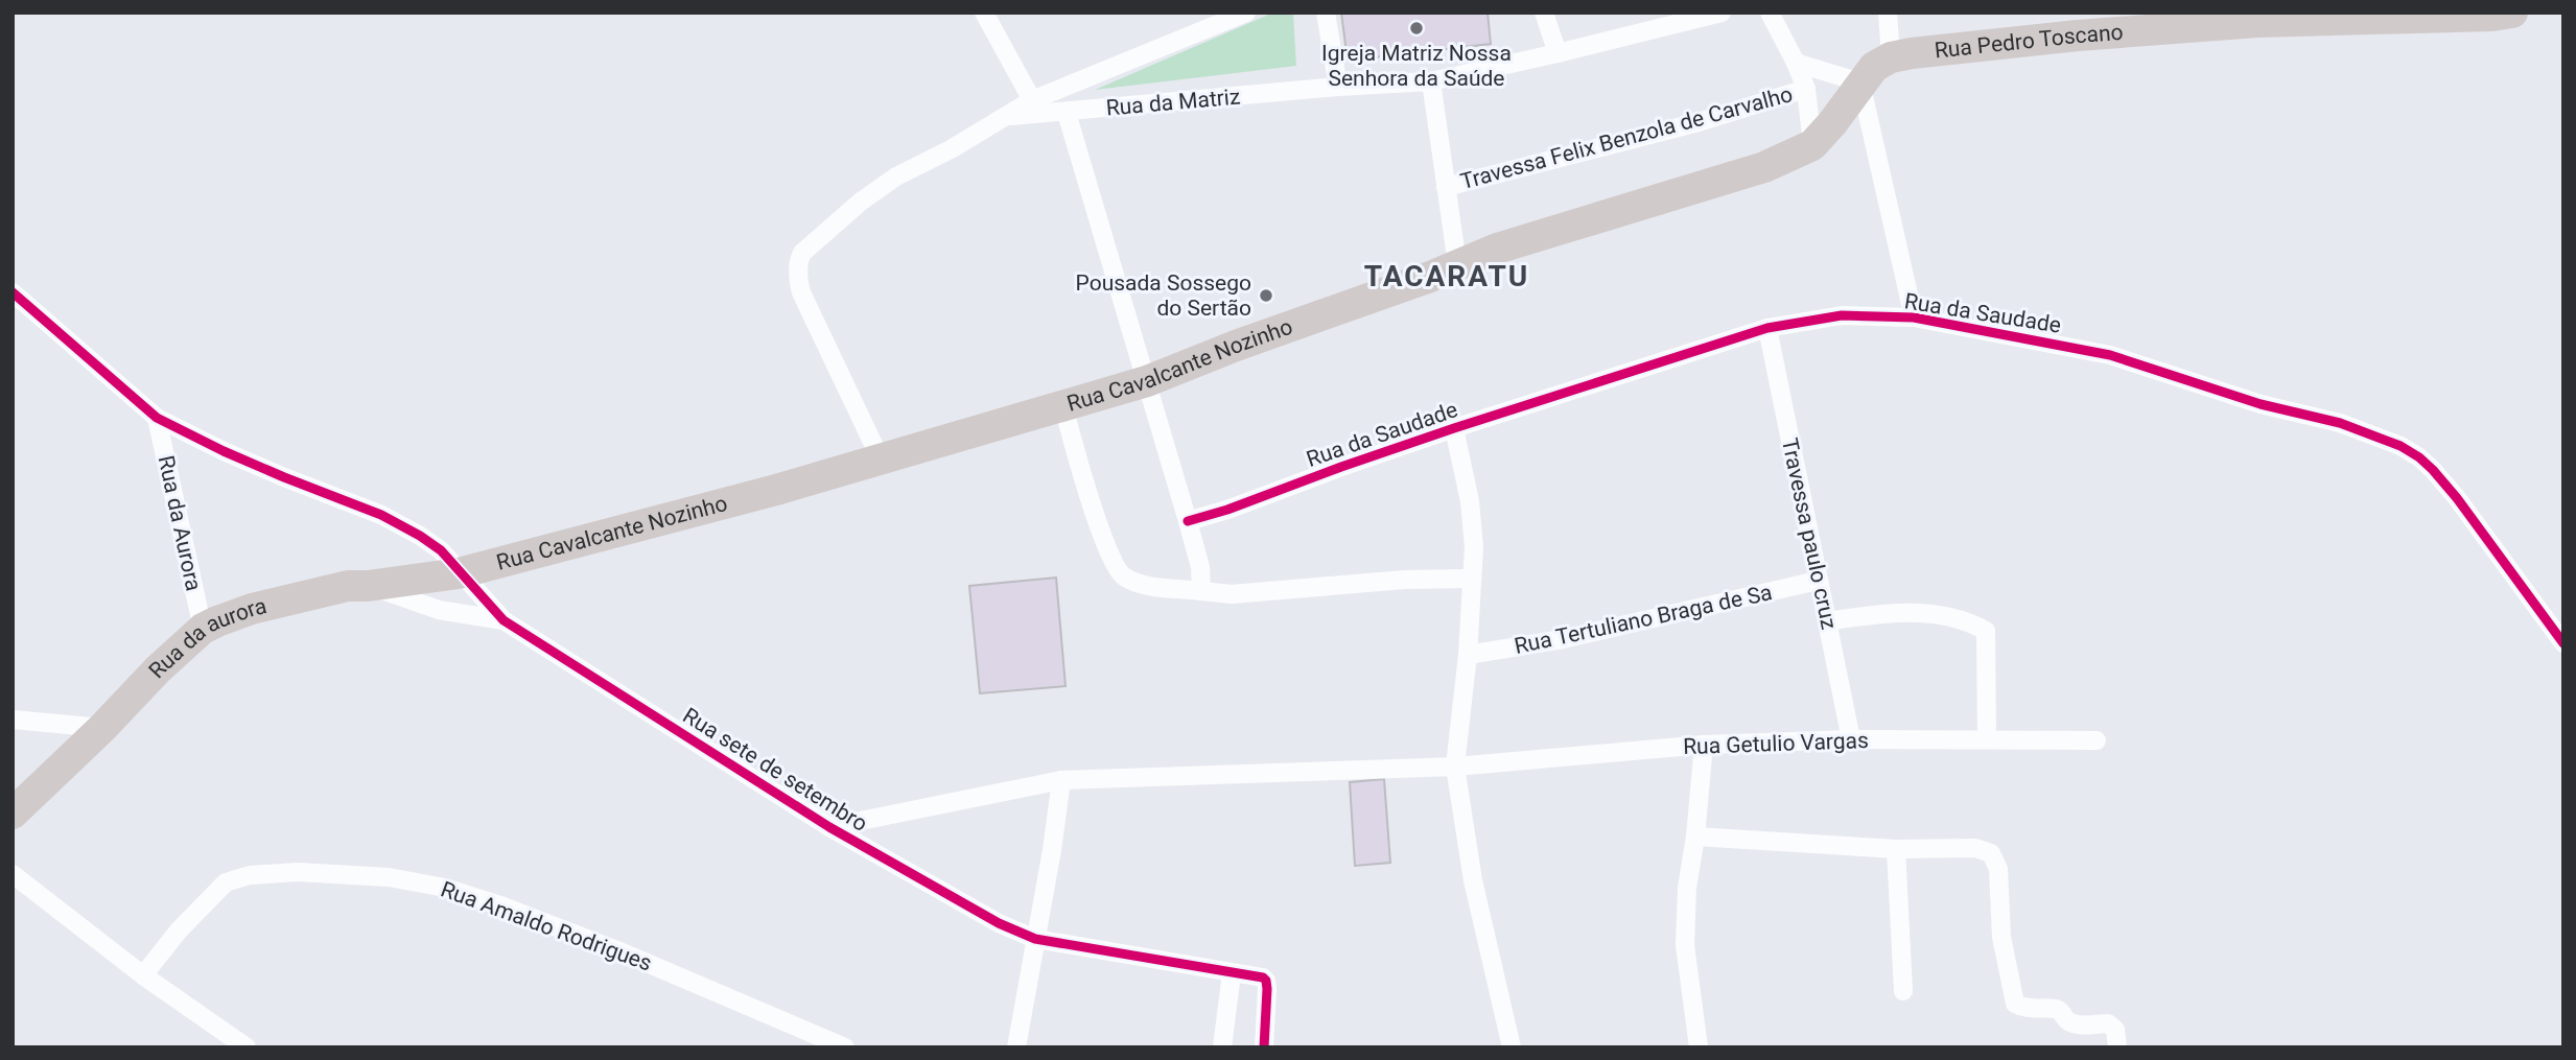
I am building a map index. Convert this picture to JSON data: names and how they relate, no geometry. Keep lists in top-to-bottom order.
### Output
{
  "streets": {
    "main road": ["Rua Pedro Toscano", "Rua Cavalcante Nozinho", "Rua da aurora"],
    "street": [
      "Rua da Matriz",
      "Travessa Felix Benzola de Carvalho",
      "Rua da Saudade",
      "Rua da Aurora",
      "Travessa paulo cruz",
      "Rua Tertuliano Braga de Sa",
      "Rua Getulio Vargas",
      "Rua sete de setembro",
      "Rua Amaldo Rodrigues"
    ]
  },
  "crossings": [
    ["Rua Pedro Toscano", "Rua Cavalcante Nozinho"],
    ["Rua da Saudade", "Travessa paulo cruz"],
    ["Rua Cavalcante Nozinho", "Rua da aurora"],
    ["Rua da Aurora", "Rua da aurora"],
    ["Travessa paulo cruz", "Rua Tertuliano Braga de Sa"],
    ["Travessa paulo cruz", "Rua Getulio Vargas"],
    ["Rua Getulio Vargas", "Rua sete de setembro"]
  ],
  "districts": ["TACARATU"],
  "places": ["Igreja Matriz Nossa Senhora da Saúde", "Pousada Sossego do Sertão"]
}
